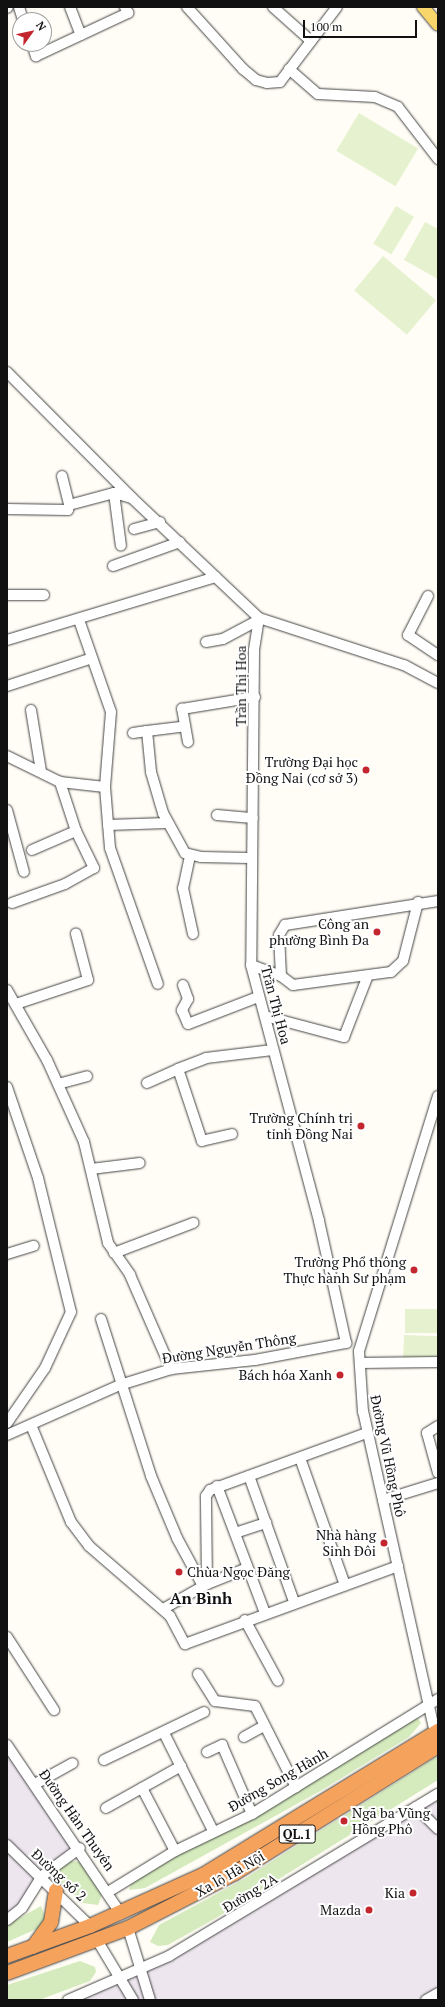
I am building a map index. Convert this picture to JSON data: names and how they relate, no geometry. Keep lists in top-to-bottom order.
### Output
{
  "streets": {
    "highway": ["QL.1", "Xa lộ Hà Nội"],
    "street": [
      "Trần Thị Hoa",
      "Đường Nguyễn Thông",
      "Đường Vũ Hồng Phô",
      "Đường Song Hành",
      "Đường Hàn Thuyên",
      "Đường số 2",
      "Đường 2A"
    ]
  },
  "crossings": [
    ["Trần Thị Hoa", "Đường Nguyễn Thông"],
    ["Đường Vũ Hồng Phô", "Đường Song Hành"],
    ["Đường Vũ Hồng Phô", "Xa lộ Hà Nội"],
    ["Đường Song Hành", "Đường Hàn Thuyên"],
    ["Đường Hàn Thuyên", "Xa lộ Hà Nội"],
    ["Xa lộ Hà Nội", "Đường số 2"]
  ],
  "districts": ["An Bình"],
  "places": [
    "Trường Đại học Đồng Nai (cơ sở 3)",
    "Công an phường Bình Đa",
    "Trường Chính trị tỉnh Đồng Nai",
    "Trường Phổ thông Thực hành Sư phạm",
    "Bách hóa Xanh",
    "Nhà hàng Sinh Đôi",
    "Chùa Ngọc Đăng",
    "Ngã ba Vũng Hồng Phô",
    "Kia",
    "Mazda"
  ],
  "scale_bar": "100 m",
  "north": "top right"
}
